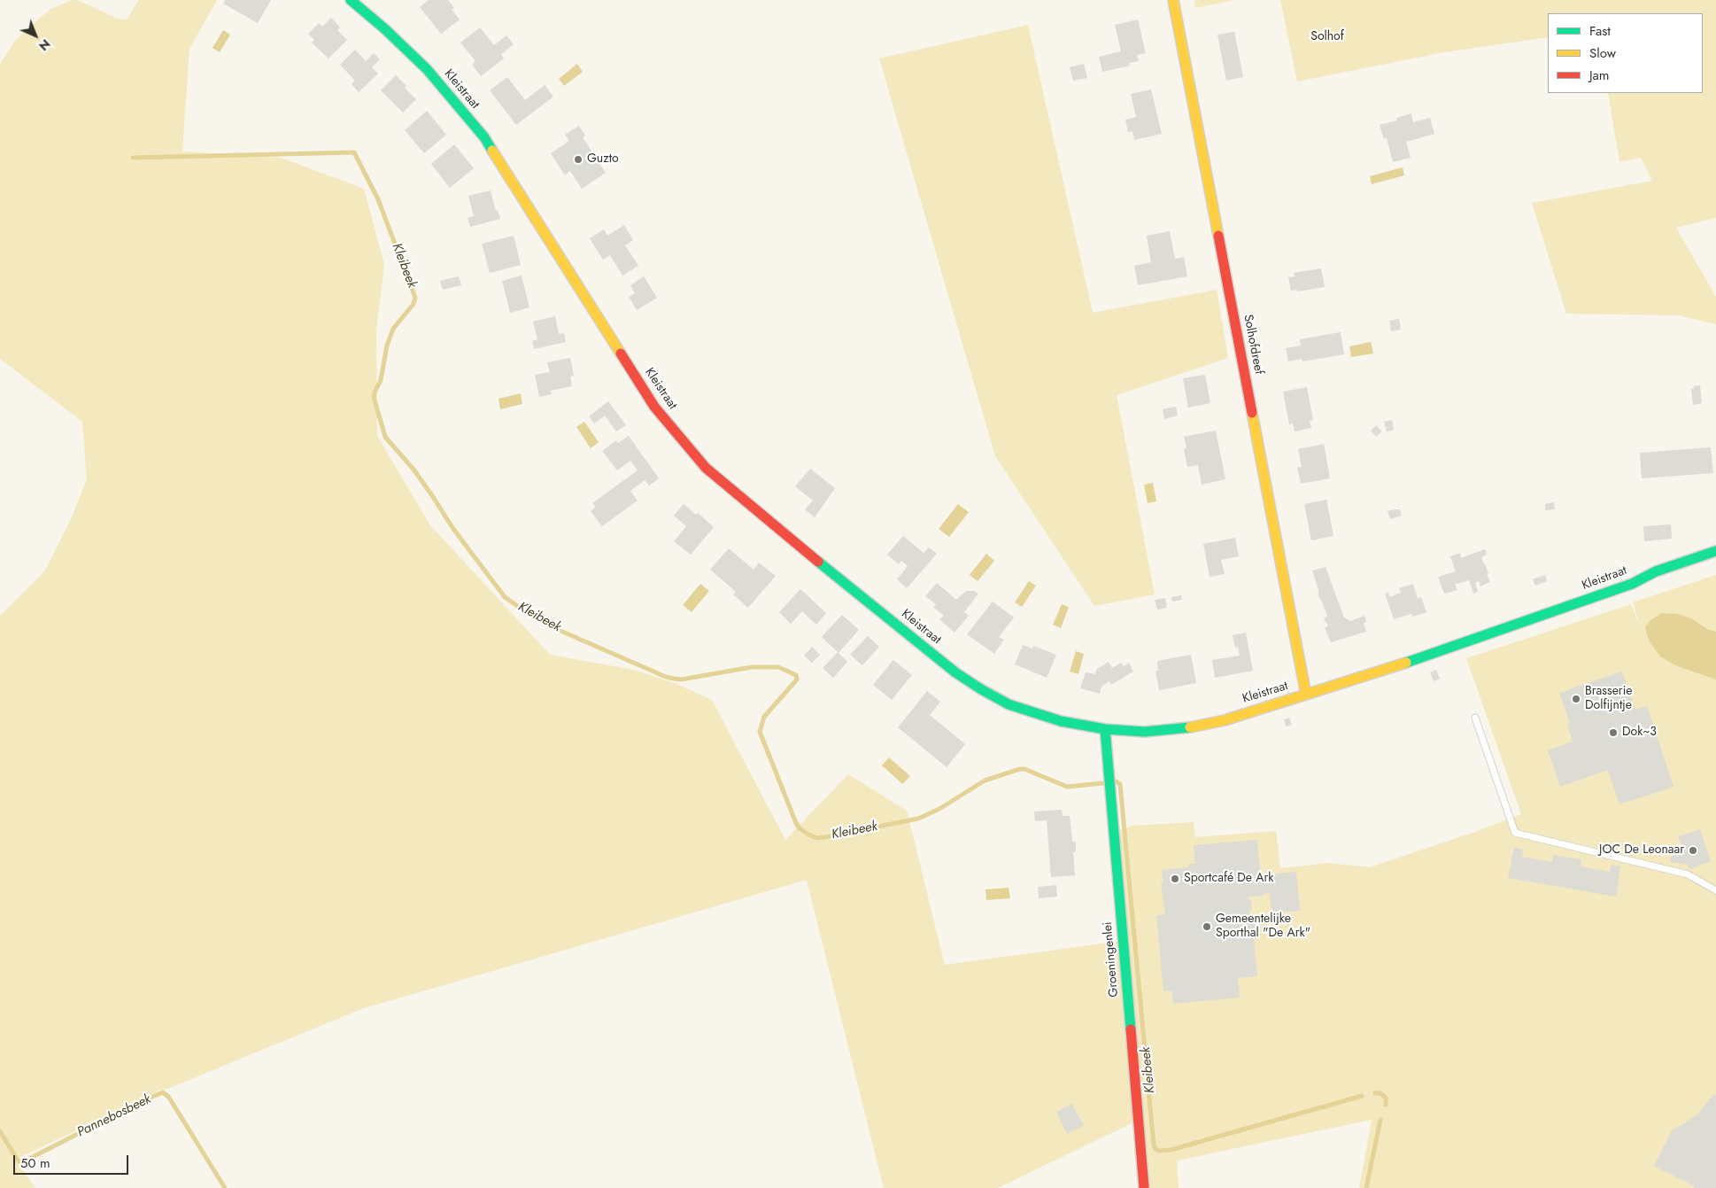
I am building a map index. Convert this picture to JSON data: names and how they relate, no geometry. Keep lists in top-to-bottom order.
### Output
{
  "streets": {
    "street": ["Kleistraat", "Solhofdreef", "Groeningenlei"]
  },
  "crossings": [
    ["Kleistraat", "Solhofdreef"],
    ["Kleistraat", "Groeningenlei"]
  ],
  "water": ["Kleibeek", "Pannebosbeek"],
  "parks": ["Solhof"],
  "places": [
    "Guzto",
    "Brasserie Dolfijntje",
    "Dok~3",
    "JOC De Leonaar",
    "Sportcafé De Ark",
    "Gemeentelijke Sporthal \"De Ark\""
  ],
  "legend": ["Fast", "Slow", "Jam"],
  "scale_bar": "50 m",
  "north": "bottom right"
}
